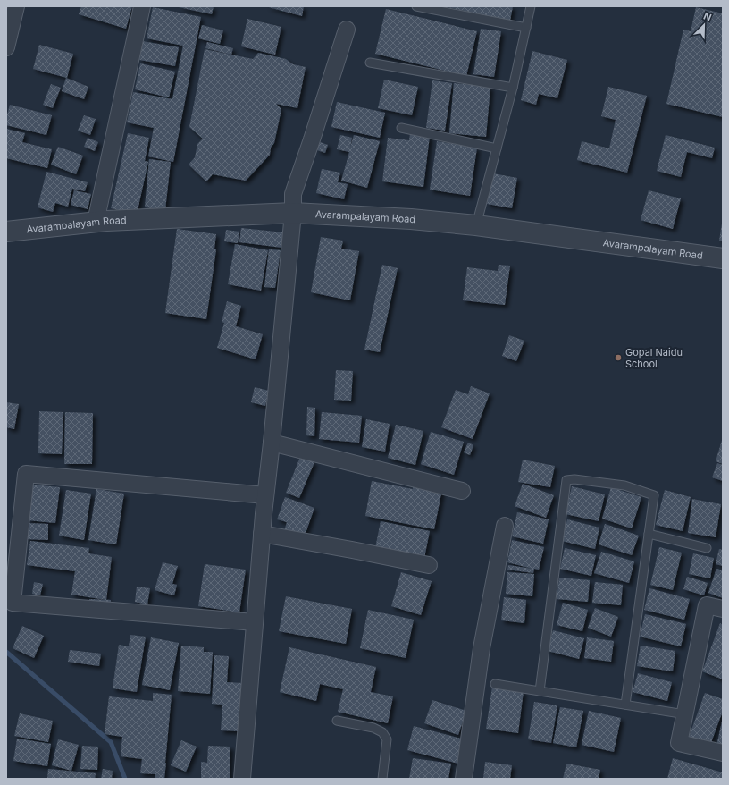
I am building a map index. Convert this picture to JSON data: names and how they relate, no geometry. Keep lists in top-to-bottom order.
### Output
{
  "streets": {
    "street": ["Avarampalayam Road"]
  },
  "places": ["Gopal Naidu School"],
  "north": "top right"
}
